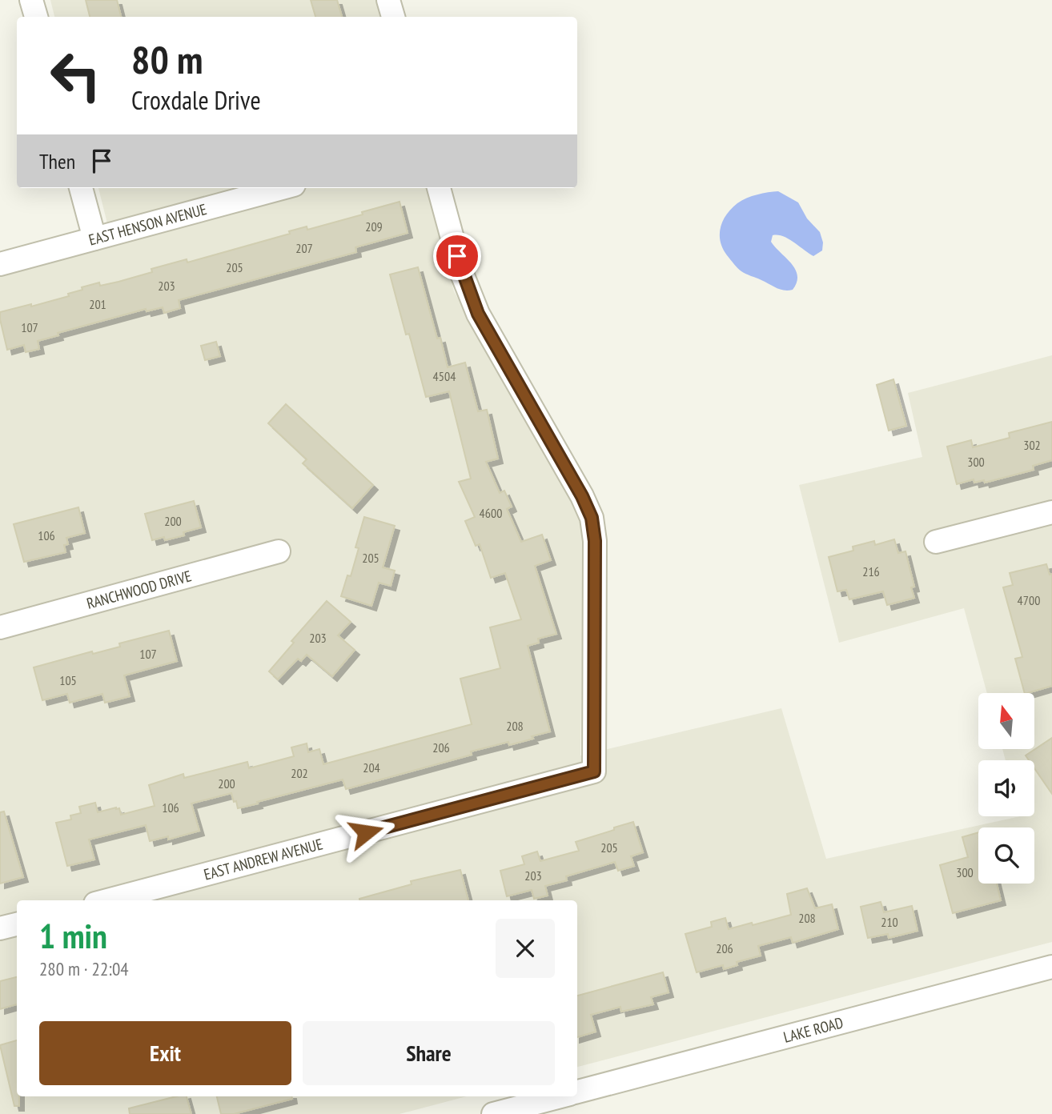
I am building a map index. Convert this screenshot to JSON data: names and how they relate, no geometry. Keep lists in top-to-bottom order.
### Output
{
  "streets": {
    "street": [
      "EAST HENSON AVENUE",
      "RANCHWOOD DRIVE",
      "EAST ANDREW AVENUE",
      "LAKE ROAD"
    ]
  },
  "house_numbers": [
    "209",
    "207",
    "205",
    "203",
    "201",
    "107",
    "4504",
    "302",
    "300",
    "4600",
    "200",
    "106",
    "205",
    "216",
    "4700",
    "203",
    "107",
    "105",
    "208",
    "206",
    "204",
    "202",
    "200",
    "106",
    "205",
    "300",
    "203",
    "208",
    "210",
    "206"
  ],
  "north": "top",
  "page": {
    "turn": ["80 m", "Croxdale Drive"],
    "then": "Then",
    "heading": ["1 min", "280 m · 22:04"],
    "buttons": ["Exit", "Share"]
  }
}
